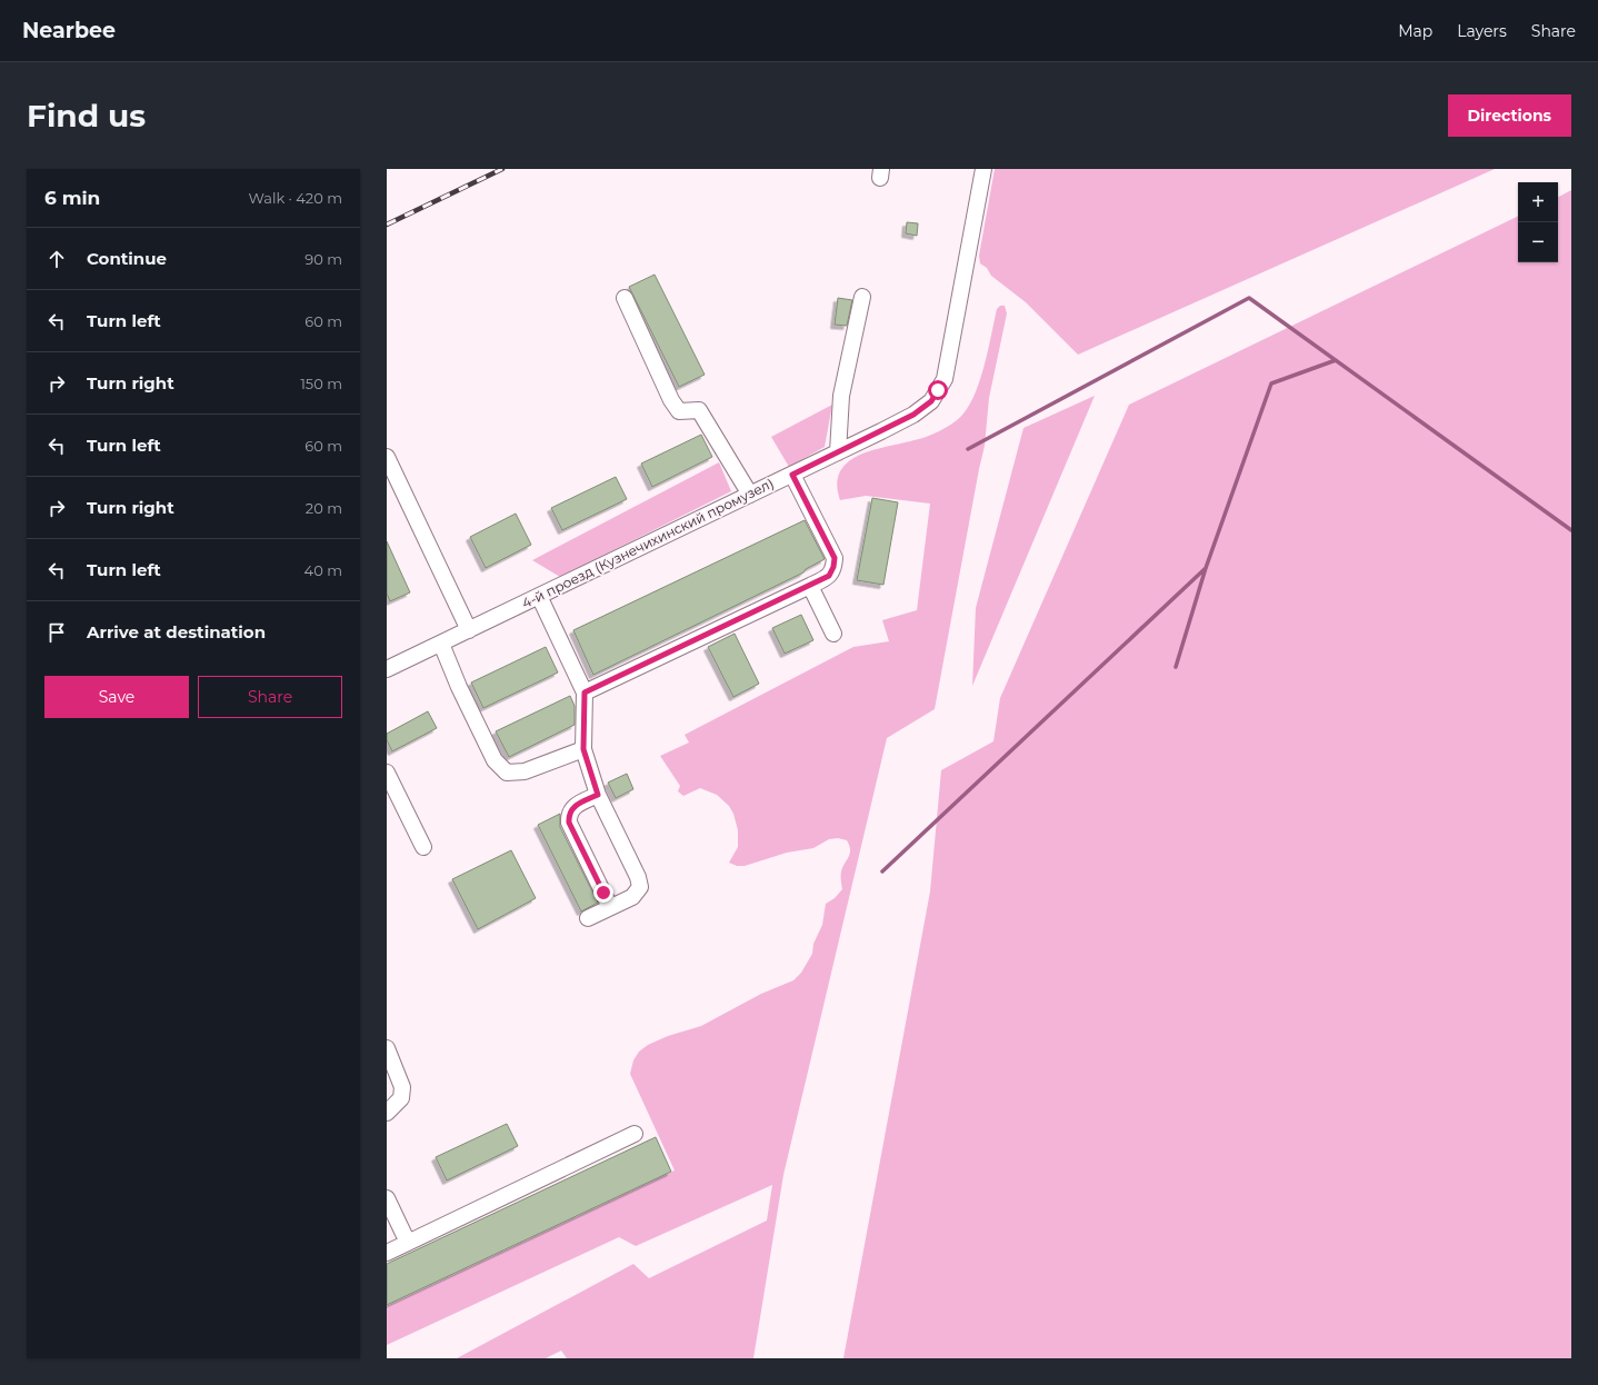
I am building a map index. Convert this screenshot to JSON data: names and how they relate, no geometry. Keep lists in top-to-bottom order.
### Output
{
  "streets": {
    "street": ["4-й проезд (Кузнечихинский промузел)"]
  },
  "page": {
    "header": "Nearbee",
    "nav": ["Map", "Layers", "Share"],
    "buttons": [
      "Directions",
      ["Save", "Share"]
    ],
    "title": "Find us",
    "heading": ["6 min", "Walk · 420 m"],
    "map_buttons": ["+", "−"],
    "list": [
      ["Continue", "90 m"],
      ["Turn left", "60 m"],
      ["Turn right", "150 m"],
      ["Turn left", "60 m"],
      ["Turn right", "20 m"],
      ["Turn left", "40 m"],
      "Arrive at destination"
    ]
  }
}
